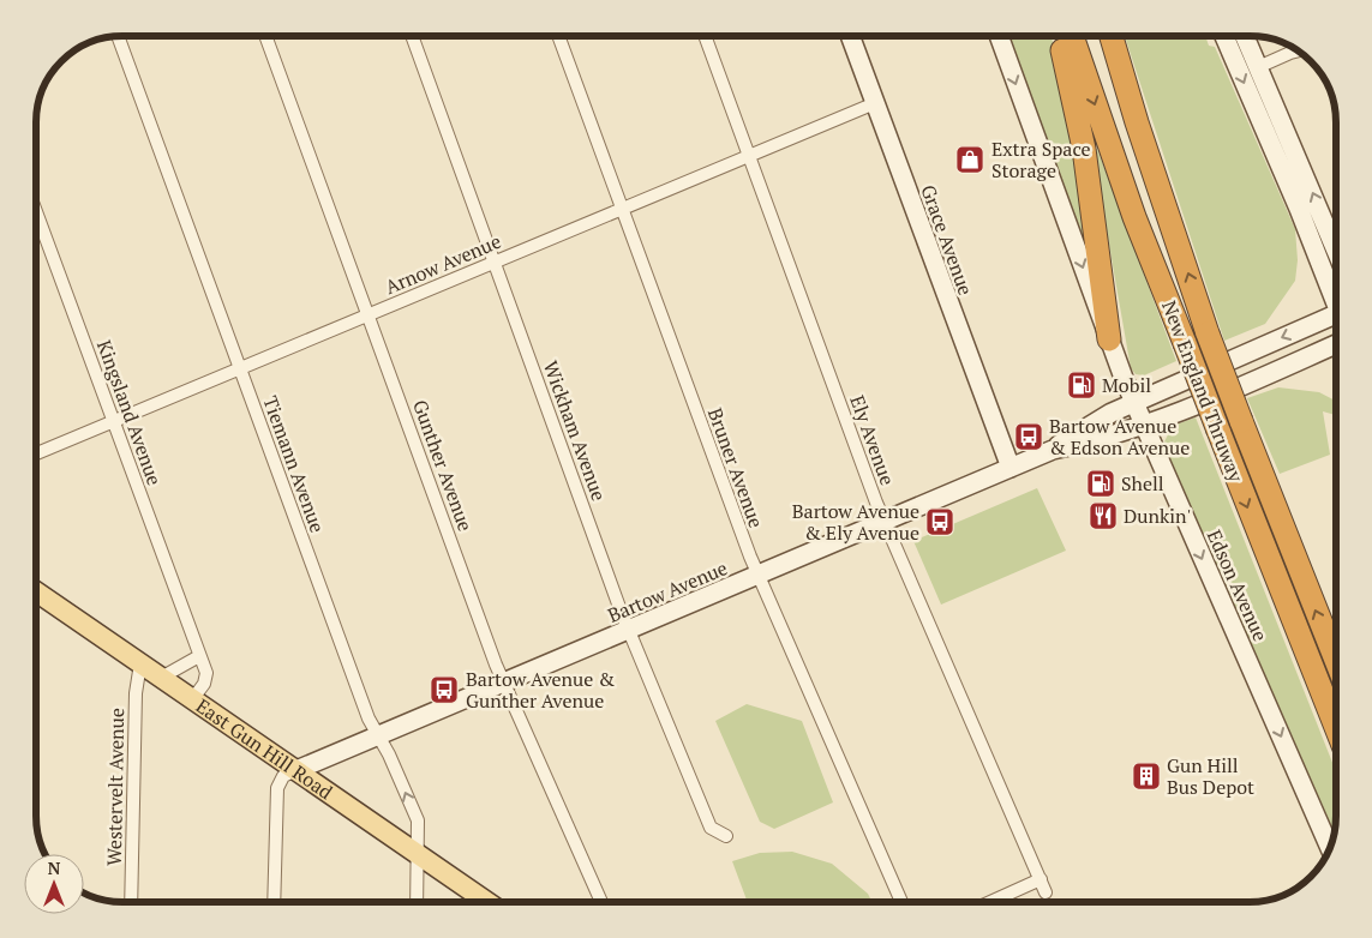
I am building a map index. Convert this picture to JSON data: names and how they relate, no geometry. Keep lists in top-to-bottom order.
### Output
{
  "streets": {
    "highway": ["New England Thruway"],
    "main road": [
      "Grace Avenue",
      "Edson Avenue",
      "Bartow Avenue",
      "East Gun Hill Road"
    ],
    "street": [
      "Arnow Avenue",
      "Kingsland Avenue",
      "Wickham Avenue",
      "Ely Avenue",
      "Tiemann Avenue",
      "Gunther Avenue",
      "Bruner Avenue",
      "Westervelt Avenue"
    ]
  },
  "crossings": [
    ["Grace Avenue", "Arnow Avenue"],
    ["Grace Avenue", "Bartow Avenue"],
    ["Arnow Avenue", "Kingsland Avenue"],
    ["Arnow Avenue", "Wickham Avenue"],
    ["Arnow Avenue", "Ely Avenue"],
    ["Arnow Avenue", "Tiemann Avenue"],
    ["Arnow Avenue", "Gunther Avenue"],
    ["Arnow Avenue", "Bruner Avenue"],
    ["Kingsland Avenue", "East Gun Hill Road"],
    ["Wickham Avenue", "Bartow Avenue"],
    ["Ely Avenue", "Bartow Avenue"],
    ["Tiemann Avenue", "Bartow Avenue"],
    ["Tiemann Avenue", "East Gun Hill Road"],
    ["Gunther Avenue", "Bartow Avenue"],
    ["Bruner Avenue", "Bartow Avenue"],
    ["Edson Avenue", "Bartow Avenue"],
    ["Bartow Avenue", "East Gun Hill Road"],
    ["East Gun Hill Road", "Westervelt Avenue"]
  ],
  "one_way": ["Edson Avenue"],
  "places": {
    "shop": ["Extra Space Storage"],
    "fuel station": ["Mobil", "Shell"],
    "bus stop": ["Bartow Avenue & Edson Avenue", "Bartow Avenue & Ely Avenue", "Bartow Avenue & Gunther Avenue"],
    "restaurant": ["Dunkin'"],
    "building": ["Gun Hill Bus Depot"]
  },
  "north": "top"
}
